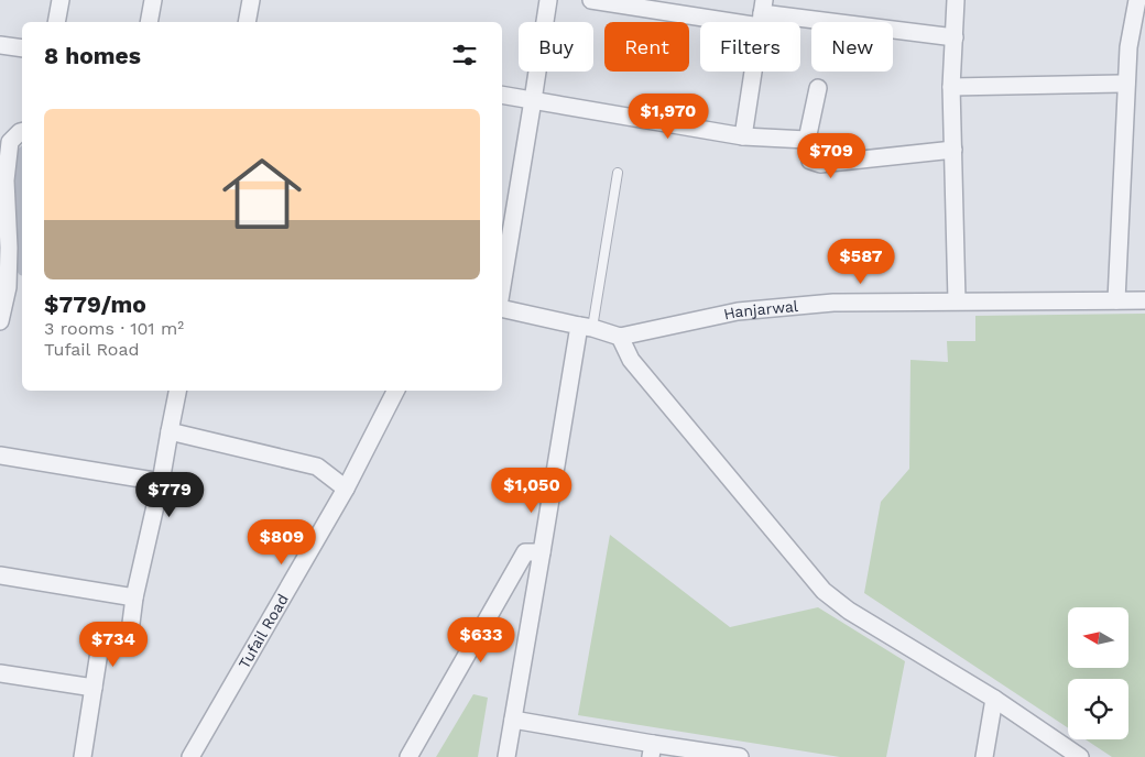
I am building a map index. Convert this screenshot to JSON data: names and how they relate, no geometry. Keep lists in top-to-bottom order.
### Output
{
  "streets": {
    "street": ["Hanjarwal", "Tufail Road"]
  },
  "north": "left",
  "page": {
    "chip": [
      "Buy",
      "Rent",
      "Filters",
      "New"
    ],
    "heading": "8 homes",
    "list": [
      {
        "name": "$779/mo",
        "note": "3 rooms · 101 m² · Tufail Road"
      }
    ],
    "price": [
      "$1,970",
      "$709",
      "$587",
      "$1,050",
      "$779",
      "$809",
      "$633",
      "$734"
    ]
  }
}
